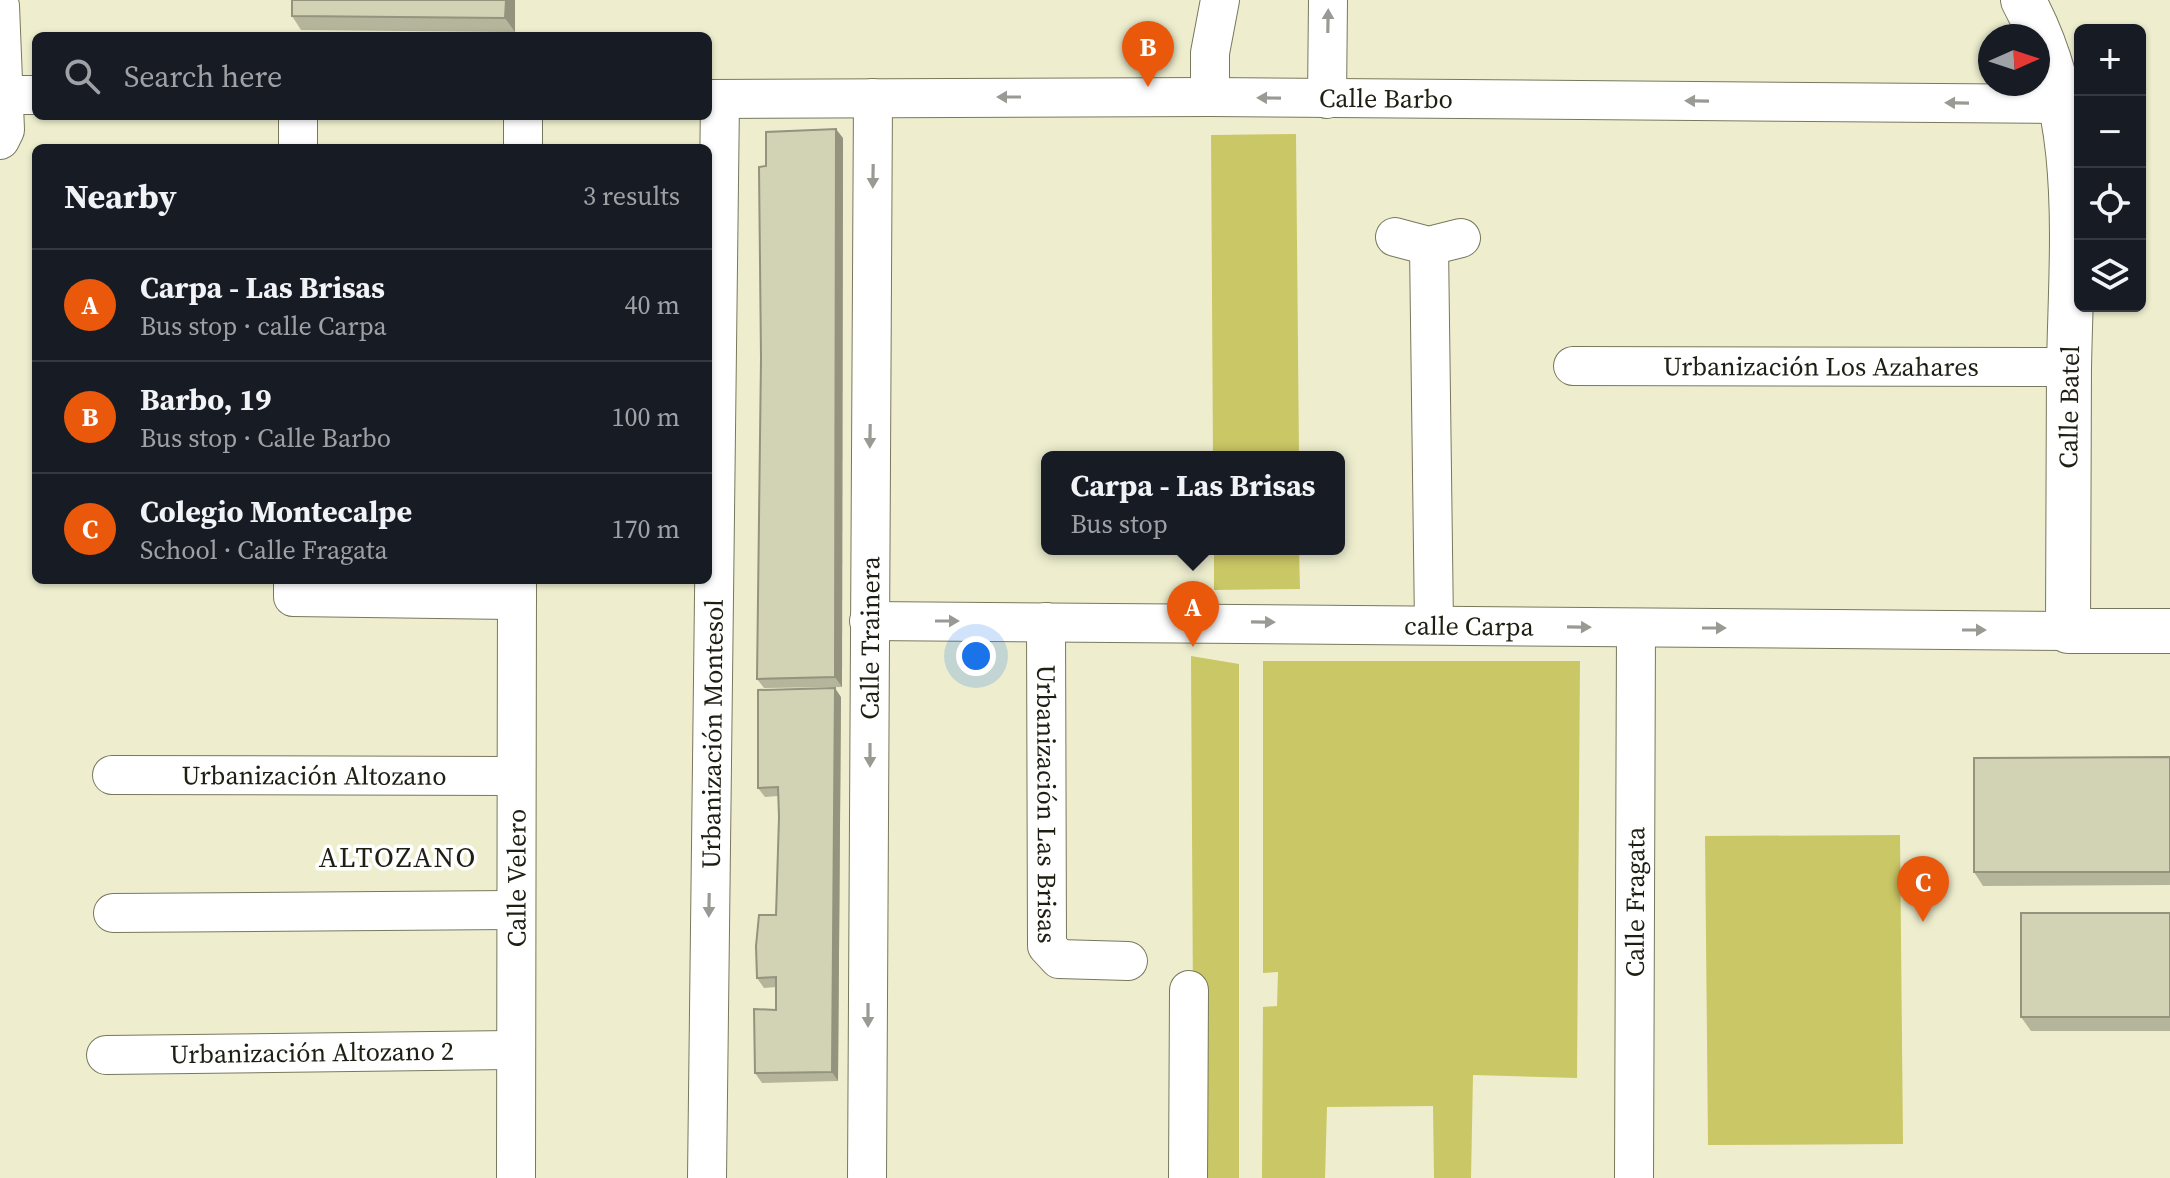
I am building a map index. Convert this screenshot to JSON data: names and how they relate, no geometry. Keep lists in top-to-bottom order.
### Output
{
  "streets": {
    "street": [
      "Calle Barbo",
      "Urbanización Los Azahares",
      "Calle Batel",
      "calle Carpa",
      "Calle Trainera",
      "Urbanización Montesol",
      "Urbanización Altozano",
      "Urbanización Las Brisas",
      "Calle Velero",
      "Calle Fragata",
      "Urbanización Altozano 2"
    ]
  },
  "crossings": [
    ["Calle Barbo", "Calle Batel"],
    ["Calle Barbo", "Calle Trainera"],
    ["Calle Barbo", "Urbanización Montesol"],
    ["Urbanización Los Azahares", "Calle Batel"],
    ["Calle Batel", "calle Carpa"],
    ["calle Carpa", "Calle Trainera"],
    ["calle Carpa", "Urbanización Las Brisas"],
    ["calle Carpa", "Calle Fragata"],
    ["Urbanización Altozano", "Calle Velero"],
    ["Calle Velero", "Urbanización Altozano 2"]
  ],
  "one_way": [
    "Calle Barbo",
    "calle Carpa",
    "Calle Trainera",
    "Urbanización Montesol"
  ],
  "districts": ["ALTOZANO"],
  "north": "right",
  "page": {
    "pins": ["B", "A", "C"],
    "map_buttons": ["+", "−"],
    "search": "Search here",
    "heading": ["Nearby", "3 results"],
    "list": [
      {
        "mark": "A",
        "name": "Carpa - Las Brisas",
        "note": "Bus stop · calle Carpa",
        "value": "40 m"
      },
      {
        "mark": "B",
        "name": "Barbo, 19",
        "note": "Bus stop · Calle Barbo",
        "value": "100 m"
      },
      {
        "mark": "C",
        "name": "Colegio Montecalpe",
        "note": "School · Calle Fragata",
        "value": "170 m"
      }
    ],
    "popup": ["Carpa - Las Brisas", "Bus stop"]
  }
}
